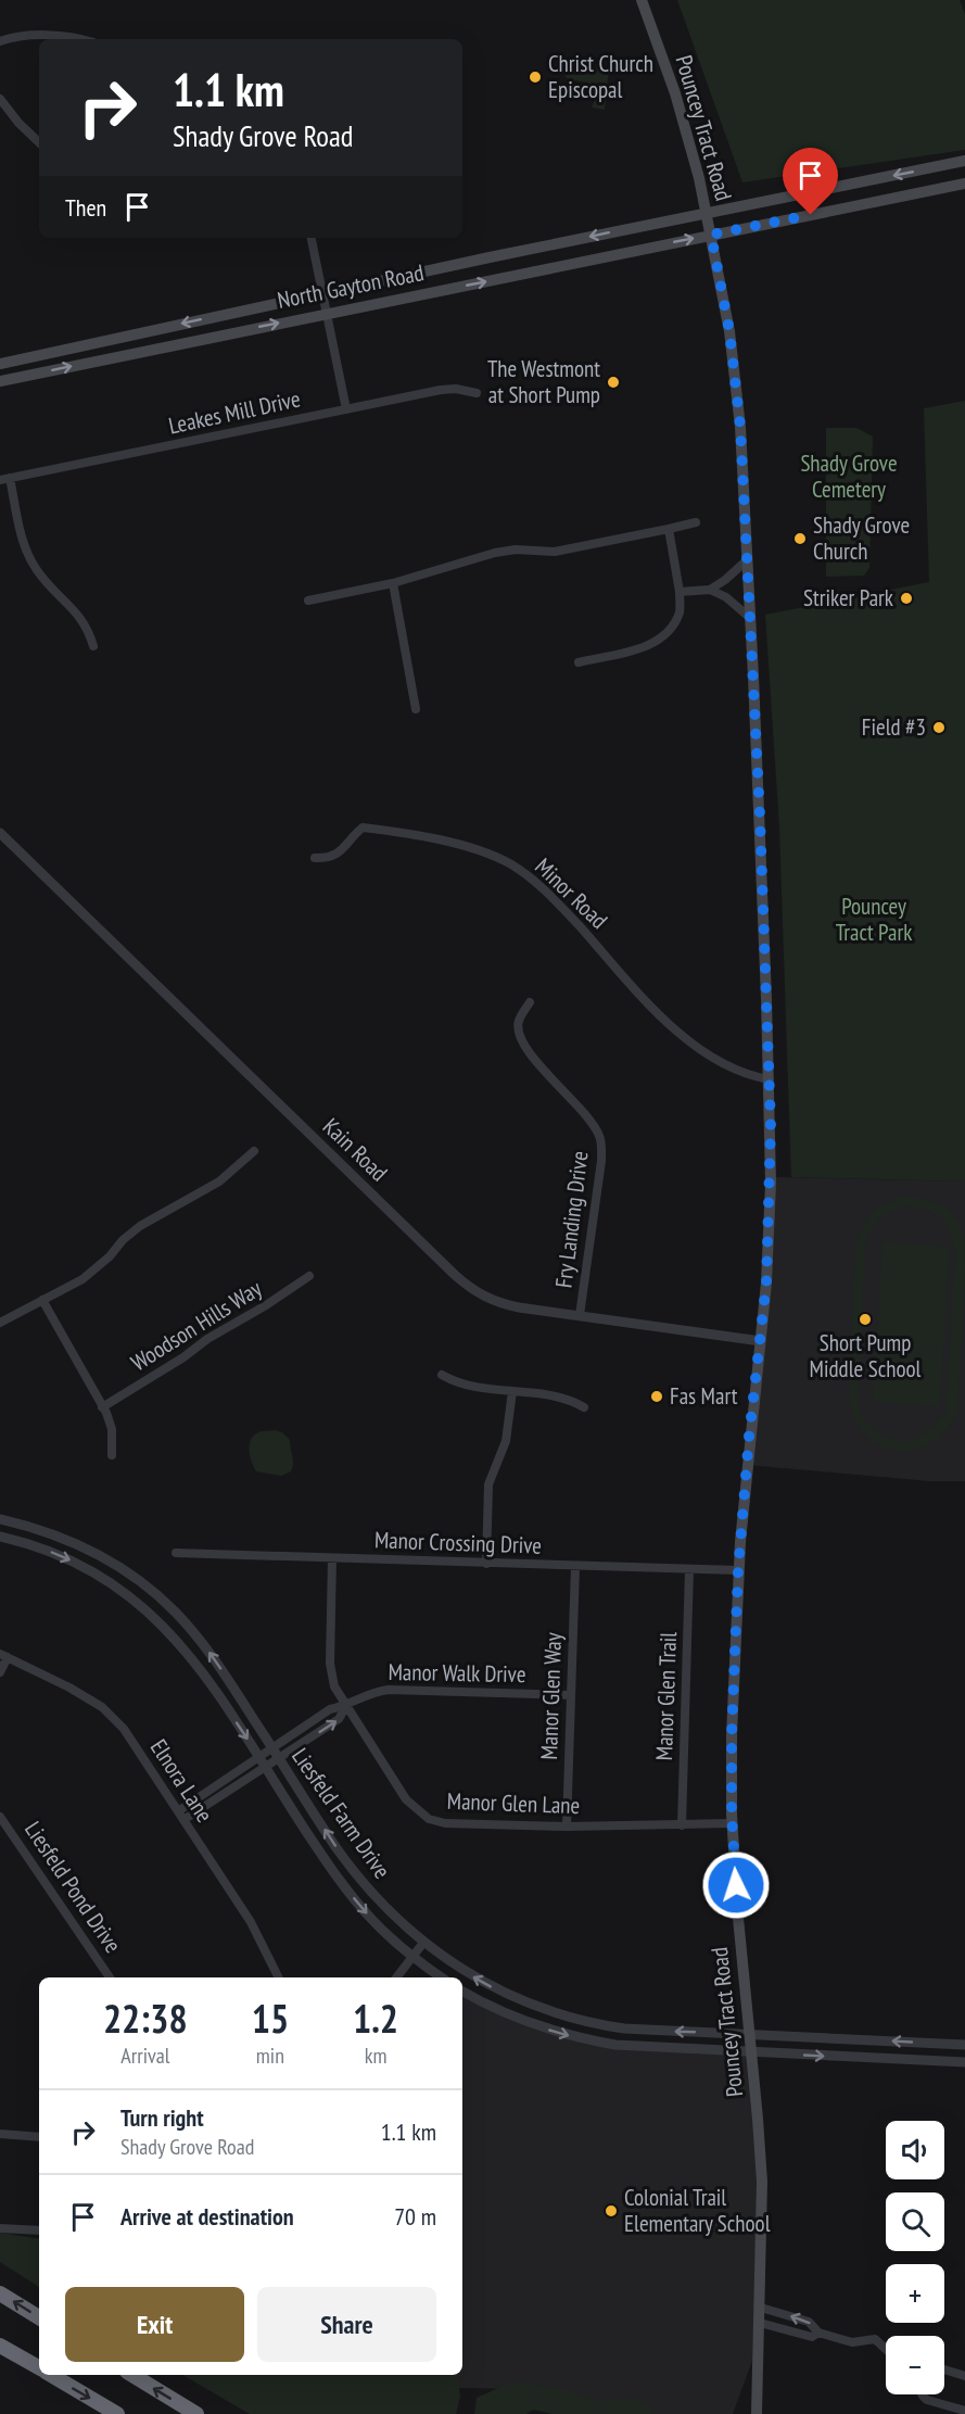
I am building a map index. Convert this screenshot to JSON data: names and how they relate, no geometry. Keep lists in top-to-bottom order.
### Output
{
  "streets": {
    "main road": ["Pouncey Tract Road", "North Gayton Road"],
    "street": [
      "Leakes Mill Drive",
      "Minor Road",
      "Kain Road",
      "Fry Landing Drive",
      "Woodson Hills Way",
      "Manor Crossing Drive",
      "Manor Walk Drive",
      "Manor Glen Way",
      "Manor Glen Trail",
      "Elnora Lane",
      "Manor Glen Lane",
      "Liesfeld Farm Drive",
      "Liesfeld Pond Drive"
    ]
  },
  "crossings": [
    ["Pouncey Tract Road", "North Gayton Road"],
    ["Pouncey Tract Road", "Minor Road"],
    ["Pouncey Tract Road", "Kain Road"],
    ["Pouncey Tract Road", "Manor Crossing Drive"],
    ["Pouncey Tract Road", "Manor Glen Lane"],
    ["Pouncey Tract Road", "Liesfeld Farm Drive"],
    ["Kain Road", "Fry Landing Drive"],
    ["Manor Crossing Drive", "Manor Glen Way"],
    ["Manor Crossing Drive", "Manor Glen Trail"],
    ["Manor Crossing Drive", "Manor Glen Lane"],
    ["Manor Walk Drive", "Manor Glen Way"],
    ["Manor Walk Drive", "Manor Glen Lane"],
    ["Manor Walk Drive", "Liesfeld Farm Drive"],
    ["Manor Glen Way", "Manor Glen Lane"],
    ["Manor Glen Trail", "Manor Glen Lane"]
  ],
  "parks": ["Shady Grove Cemetery", "Pouncey Tract Park"],
  "places": [
    "Christ Church Episcopal",
    "The Westmont at Short Pump",
    "Shady Grove Church",
    "Striker Park",
    "Field #3",
    "Short Pump Middle School",
    "Fas Mart",
    "Colonial Trail Elementary School"
  ],
  "page": {
    "turn": ["1.1 km", "Shady Grove Road"],
    "then": "Then",
    "eta": [
      "22:38",
      "Arrival",
      "15",
      "min",
      "1.2",
      "km"
    ],
    "list": [
      {
        "name": "Turn right",
        "note": "Shady Grove Road",
        "value": "1.1 km"
      },
      {
        "name": "Arrive at destination",
        "value": "70 m"
      }
    ],
    "map_buttons": ["+", "−"],
    "buttons": ["Exit", "Share"]
  }
}
